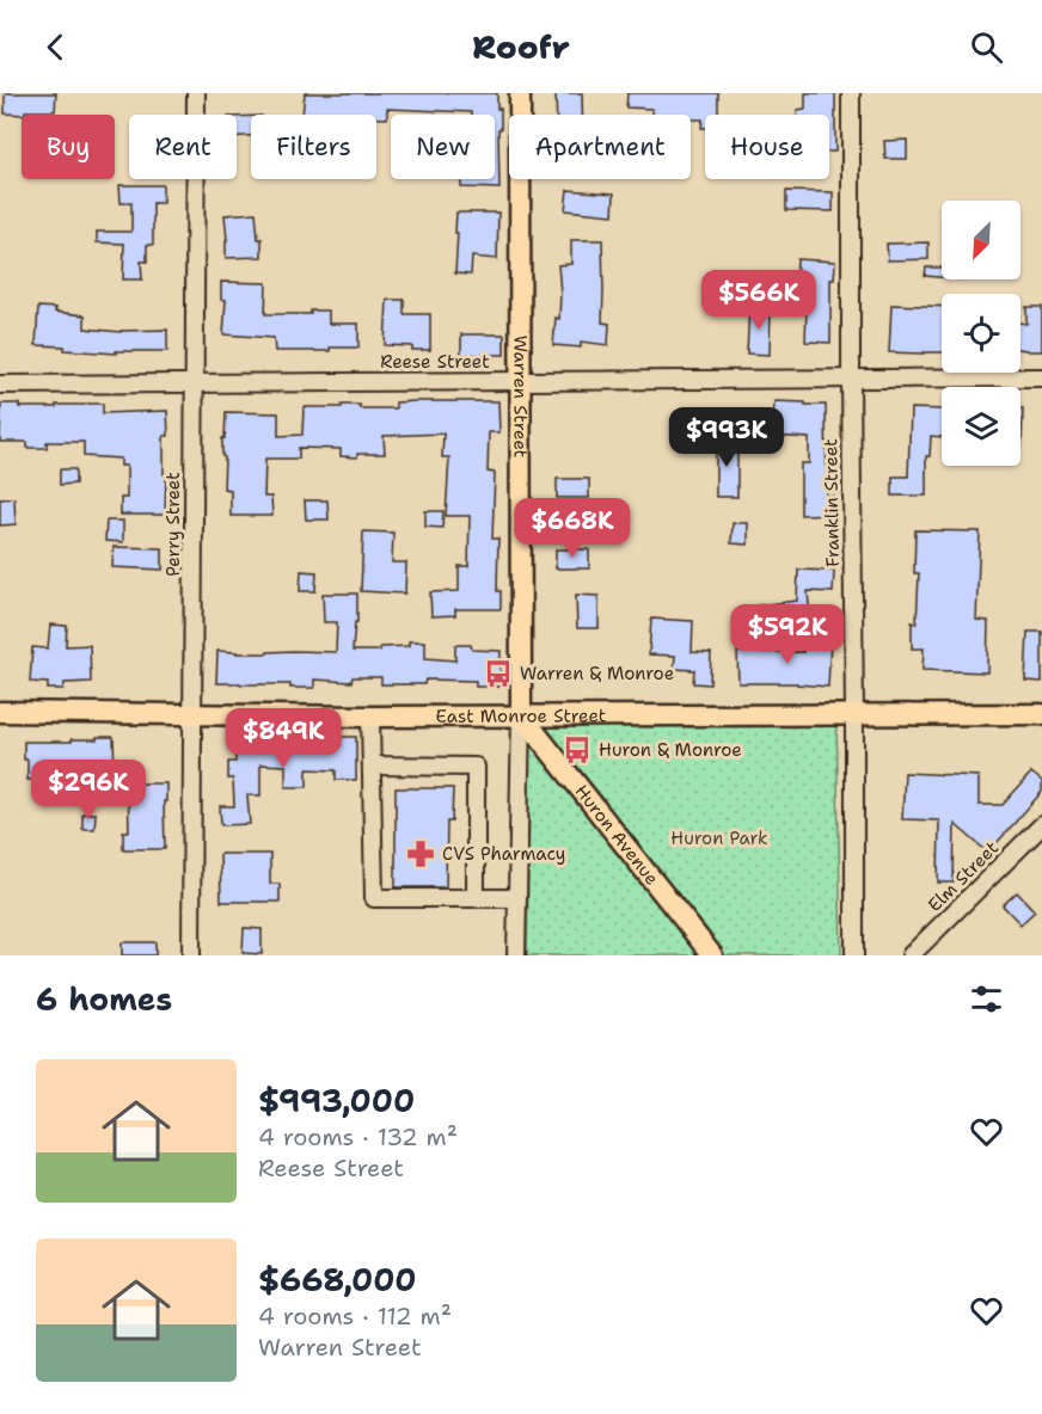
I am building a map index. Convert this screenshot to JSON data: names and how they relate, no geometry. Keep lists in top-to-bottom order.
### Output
{
  "streets": {
    "main road": ["Warren Street", "East Monroe Street", "Huron Avenue"],
    "street": [
      "Reese Street",
      "Franklin Street",
      "Perry Street",
      "Elm Street"
    ]
  },
  "crossings": [
    ["Reese Street", "Warren Street"],
    ["Reese Street", "Franklin Street"],
    ["Reese Street", "Perry Street"],
    ["Warren Street", "East Monroe Street"],
    ["Warren Street", "Huron Avenue"],
    ["Franklin Street", "East Monroe Street"],
    ["Perry Street", "East Monroe Street"],
    ["East Monroe Street", "Huron Avenue"]
  ],
  "parks": ["Huron Park"],
  "places": {
    "bus stop": ["Warren & Monroe", "Huron & Monroe"],
    "pharmacy": ["CVS Pharmacy"]
  },
  "north": "bottom left",
  "page": {
    "header": "Roofr",
    "chip": [
      "Buy",
      "Rent",
      "Filters",
      "New",
      "Apartment",
      "House"
    ],
    "price": [
      "$566K",
      "$993K",
      "$668K",
      "$592K",
      "$849K",
      "$296K"
    ],
    "heading": "6 homes",
    "list": [
      {
        "name": "$993,000",
        "note": "4 rooms · 132 m² · Reese Street"
      },
      {
        "name": "$668,000",
        "note": "4 rooms · 112 m² · Warren Street"
      }
    ]
  }
}
